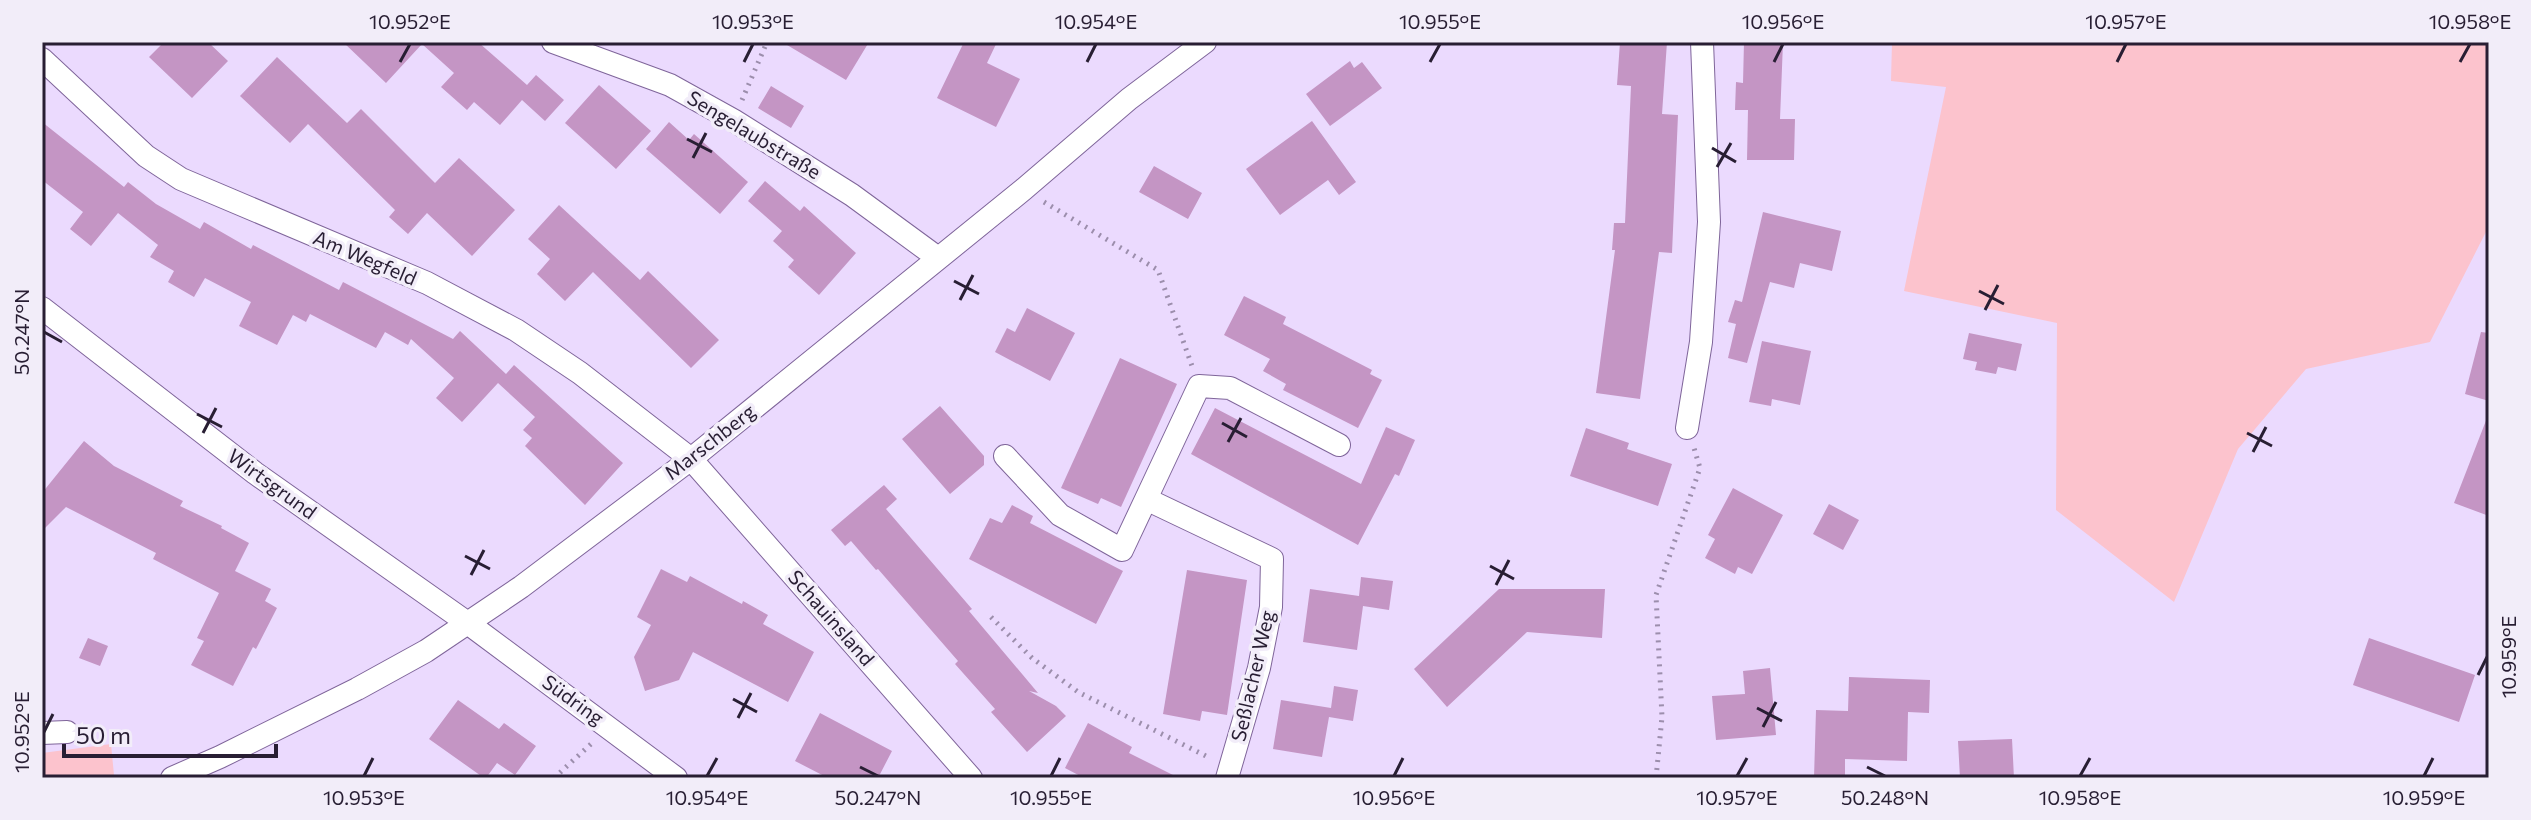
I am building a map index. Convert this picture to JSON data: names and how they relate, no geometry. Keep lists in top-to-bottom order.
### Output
{
  "streets": {
    "street": [
      "Sengelaubstraße",
      "Am Wegfeld",
      "Marschberg",
      "Wirtsgrund",
      "Schauinsland",
      "Seßlacher Weg",
      "Südring"
    ]
  },
  "crossings": [
    ["Sengelaubstraße", "Marschberg"],
    ["Am Wegfeld", "Marschberg"],
    ["Am Wegfeld", "Schauinsland"],
    ["Marschberg", "Wirtsgrund"],
    ["Marschberg", "Schauinsland"],
    ["Marschberg", "Südring"],
    ["Wirtsgrund", "Südring"]
  ],
  "scale_bar": "50 m",
  "coordinates": [
    "10.952°E",
    "10.953°E",
    "10.954°E",
    "10.955°E",
    "10.956°E",
    "10.957°E",
    "10.958°E",
    "50.247°N",
    "10.959°E",
    "50.248°N"
  ]
}
